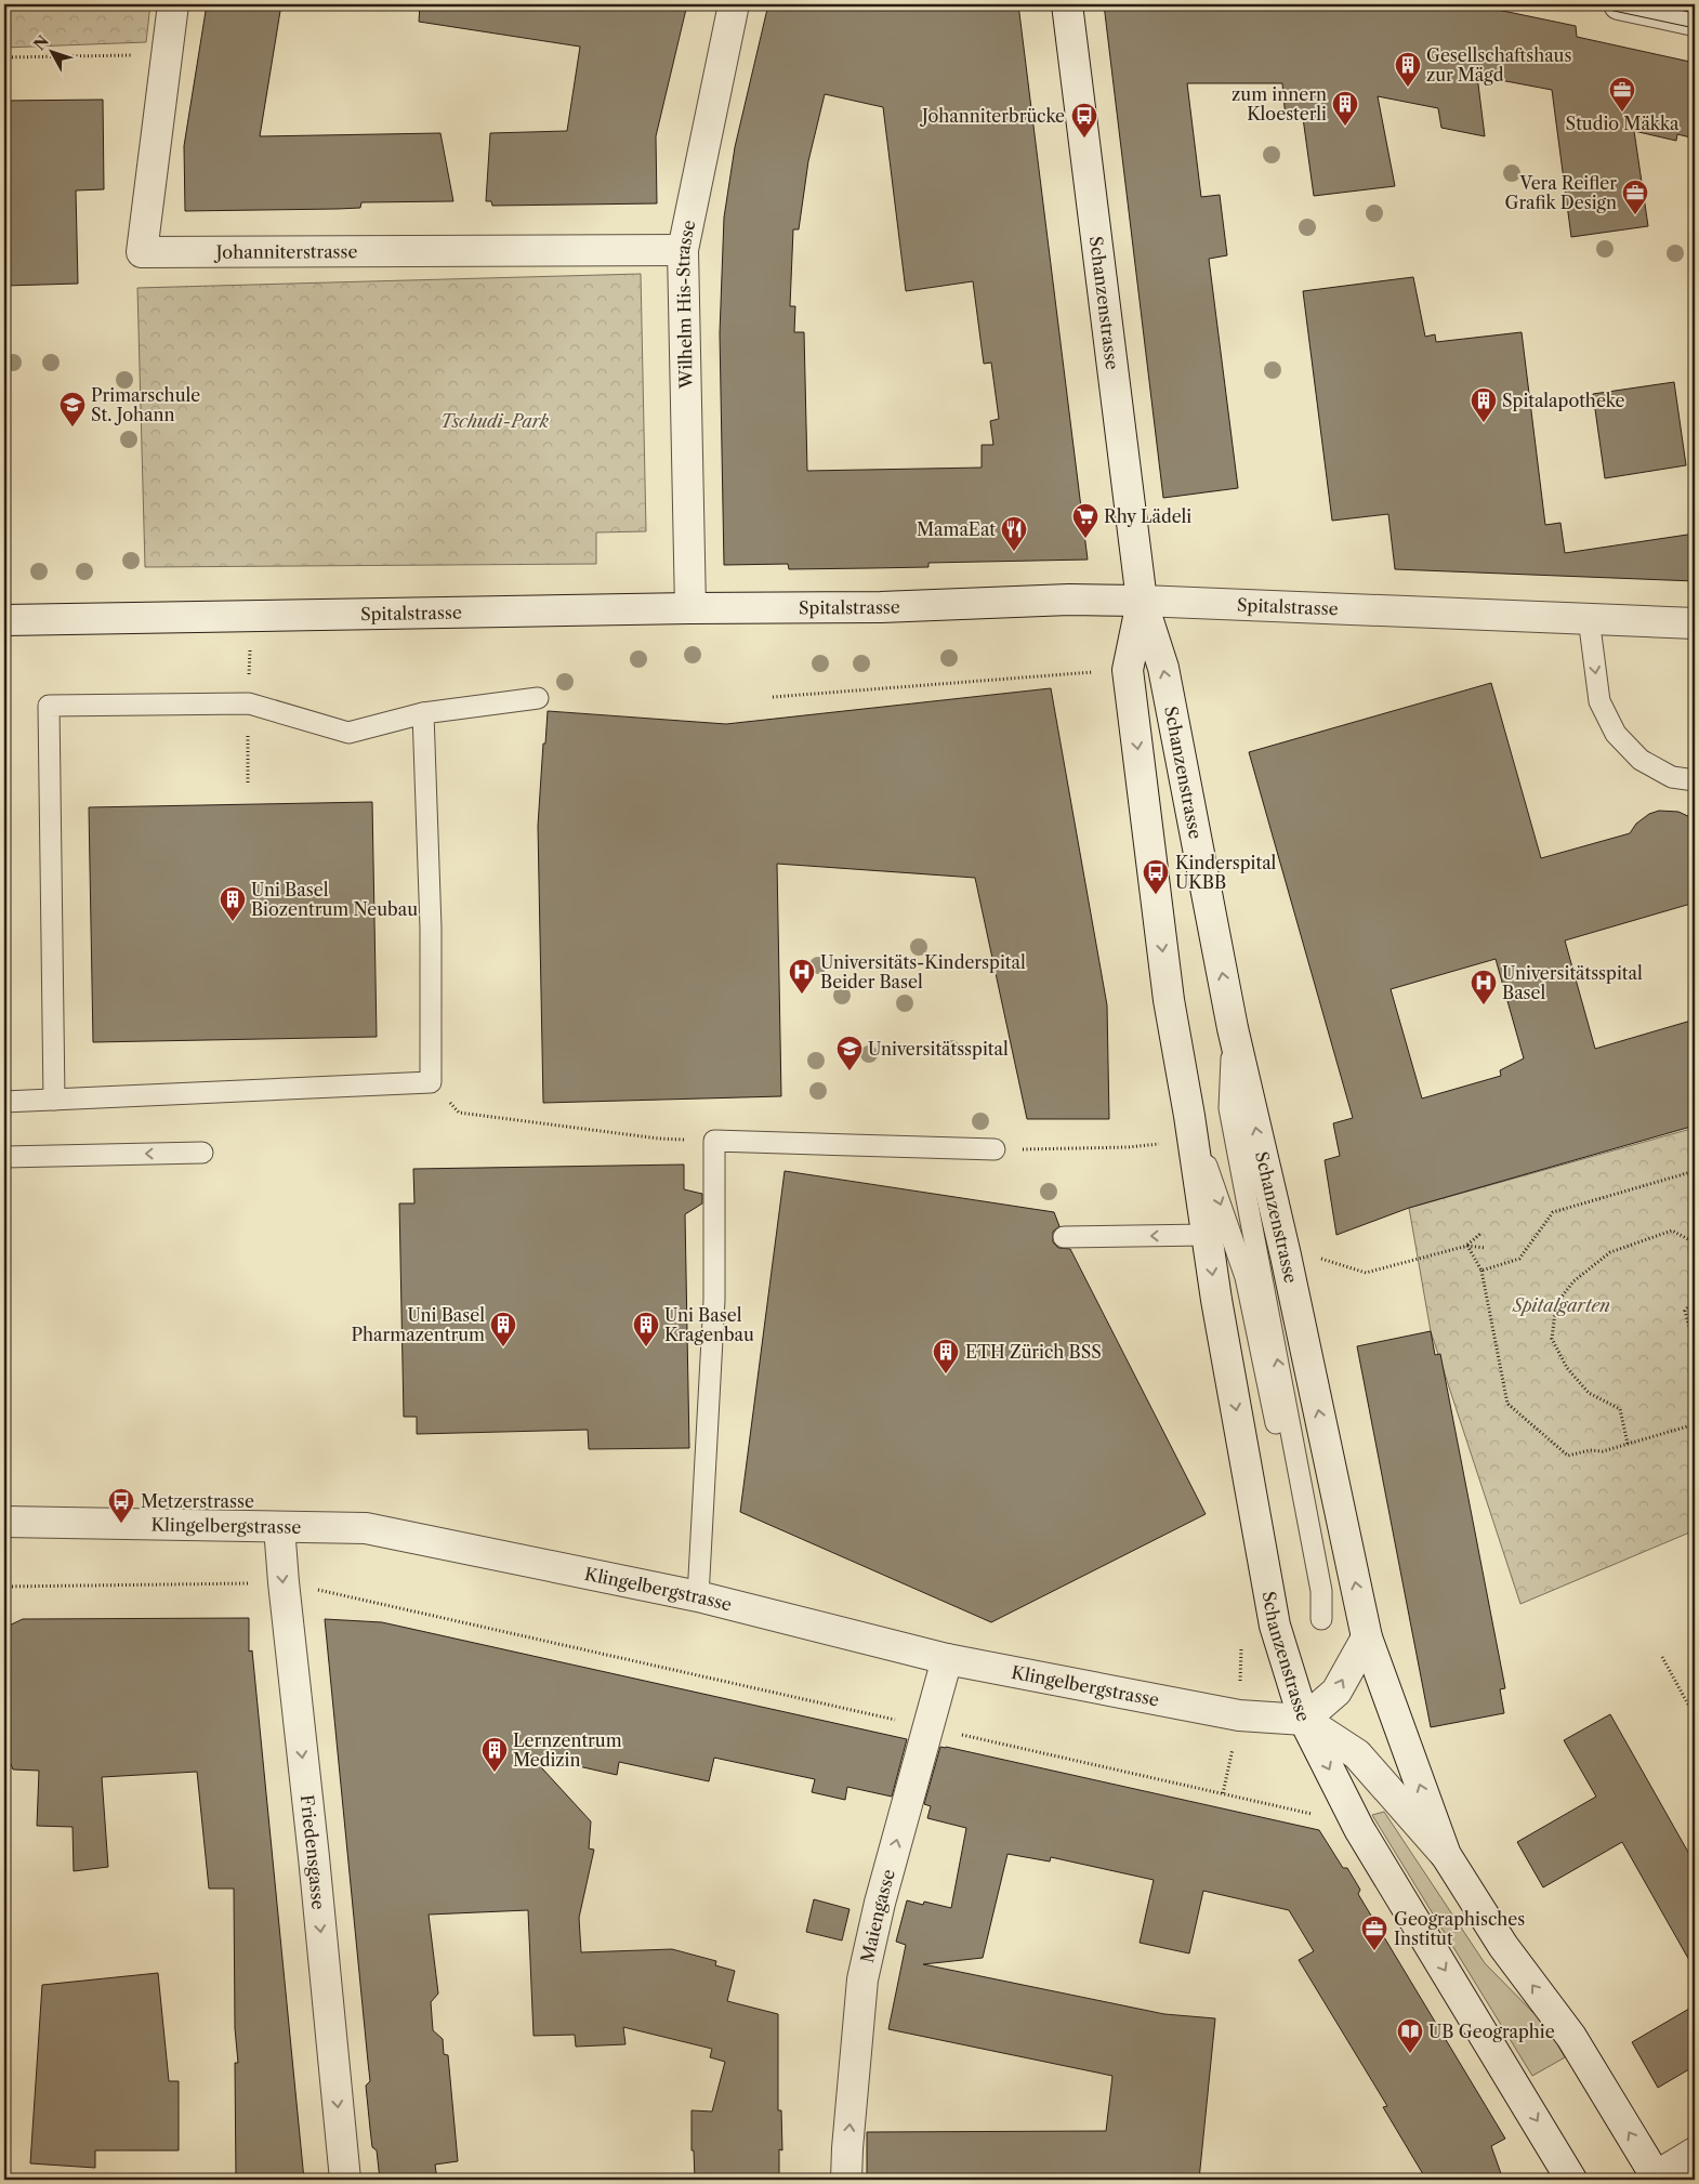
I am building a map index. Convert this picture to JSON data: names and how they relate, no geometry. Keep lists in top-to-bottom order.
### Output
{
  "streets": {
    "street": [
      "Johanniterstrasse",
      "Schanzenstrasse",
      "Wilhelm His-Strasse",
      "Spitalstrasse",
      "Klingelbergstrasse",
      "Friedensgasse",
      "Maiengasse"
    ]
  },
  "crossings": [
    ["Johanniterstrasse", "Wilhelm His-Strasse"],
    ["Schanzenstrasse", "Spitalstrasse"],
    ["Schanzenstrasse", "Klingelbergstrasse"],
    ["Wilhelm His-Strasse", "Spitalstrasse"],
    ["Klingelbergstrasse", "Friedensgasse"],
    ["Klingelbergstrasse", "Maiengasse"]
  ],
  "one_way": ["Friedensgasse", "Maiengasse"],
  "parks": ["Tschudi-Park", "Spitalgarten"],
  "places": {
    "building": [
      "Gesellschaftshaus zur Mägd",
      "zum innern Kloesterli",
      "Spitalapotheke",
      "Uni Basel Biozentrum Neubau",
      "Uni Basel Pharmazentrum",
      "Uni Basel Kragenbau",
      "ETH Zürich BSS",
      "Lernzentrum Medizin"
    ],
    "office": ["Studio Mäkka", "Vera Reifler Grafik Design", "Geographisches Institut"],
    "bus stop": ["Johanniterbrücke", "Kinderspital UKBB", "Metzerstrasse"],
    "school or university": ["Primarschule St. Johann", "Universitätsspital"],
    "supermarket": ["Rhy Lädeli"],
    "restaurant": ["MamaEat"],
    "hospital": ["Universitäts-Kinderspital Beider Basel", "Universitätsspital Basel"],
    "library": ["UB Geographie"]
  },
  "north": "top left"
}
